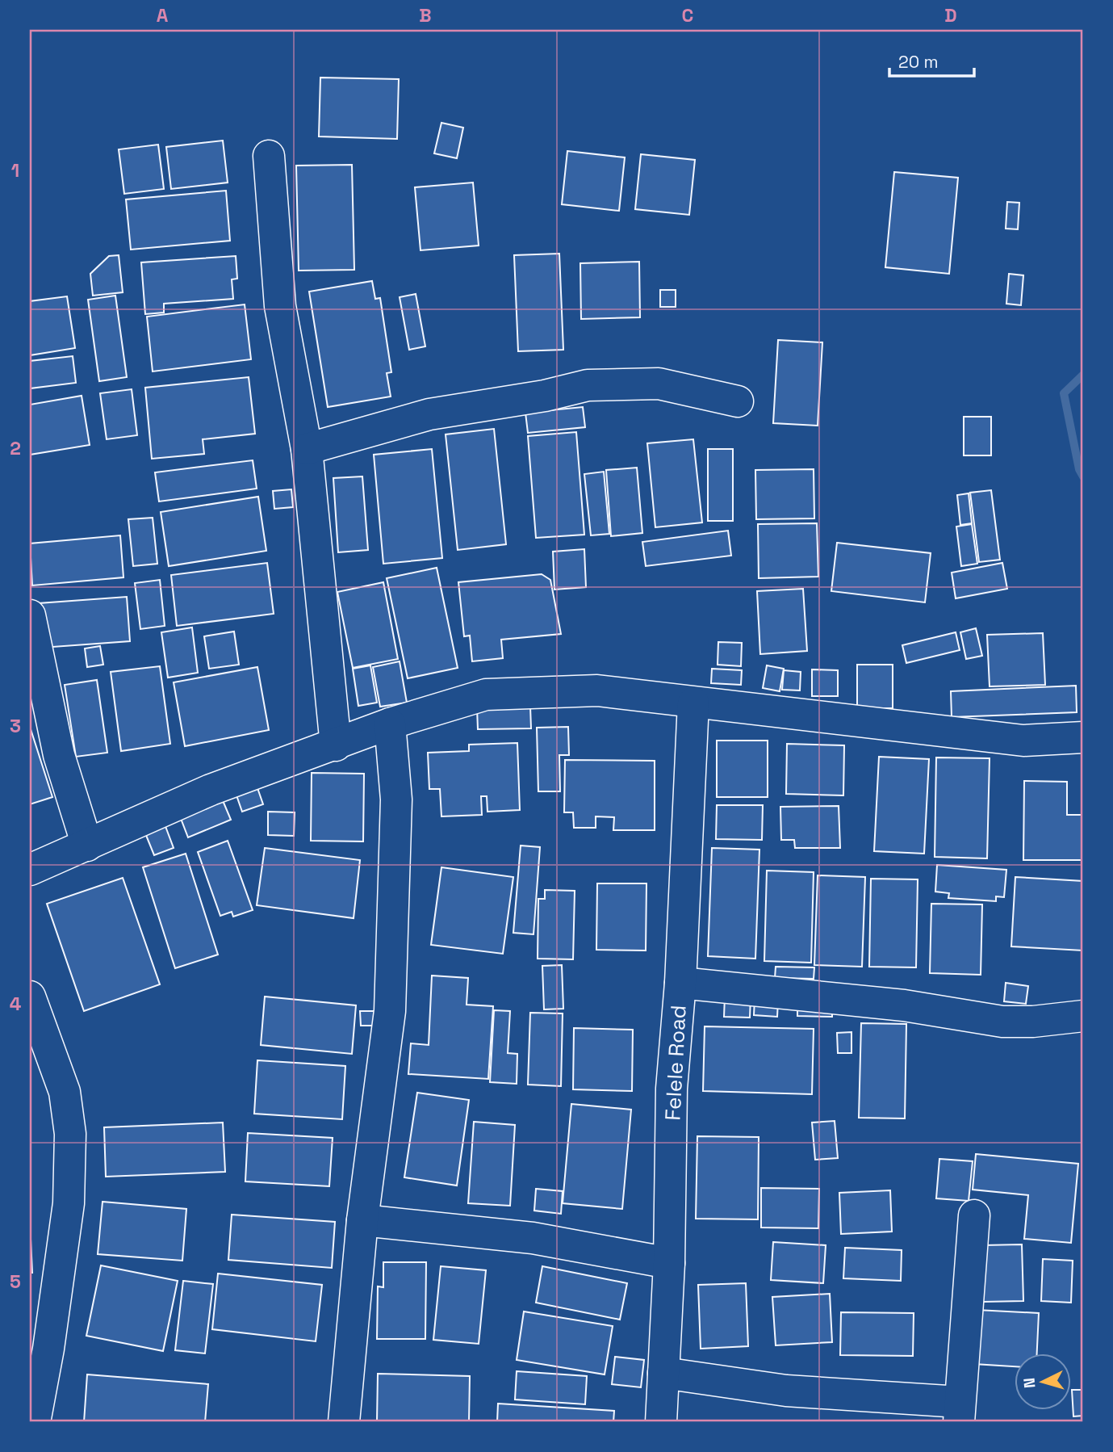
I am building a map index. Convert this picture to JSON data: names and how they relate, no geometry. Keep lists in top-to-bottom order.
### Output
{
  "streets": {
    "street": ["Felele Road"]
  },
  "scale_bar": "20 m",
  "north": "left",
  "grid": {
    "columns": [
      "A",
      "B",
      "C",
      "D"
    ],
    "rows": [
      "1",
      "2",
      "3",
      "4",
      "5"
    ]
  }
}
